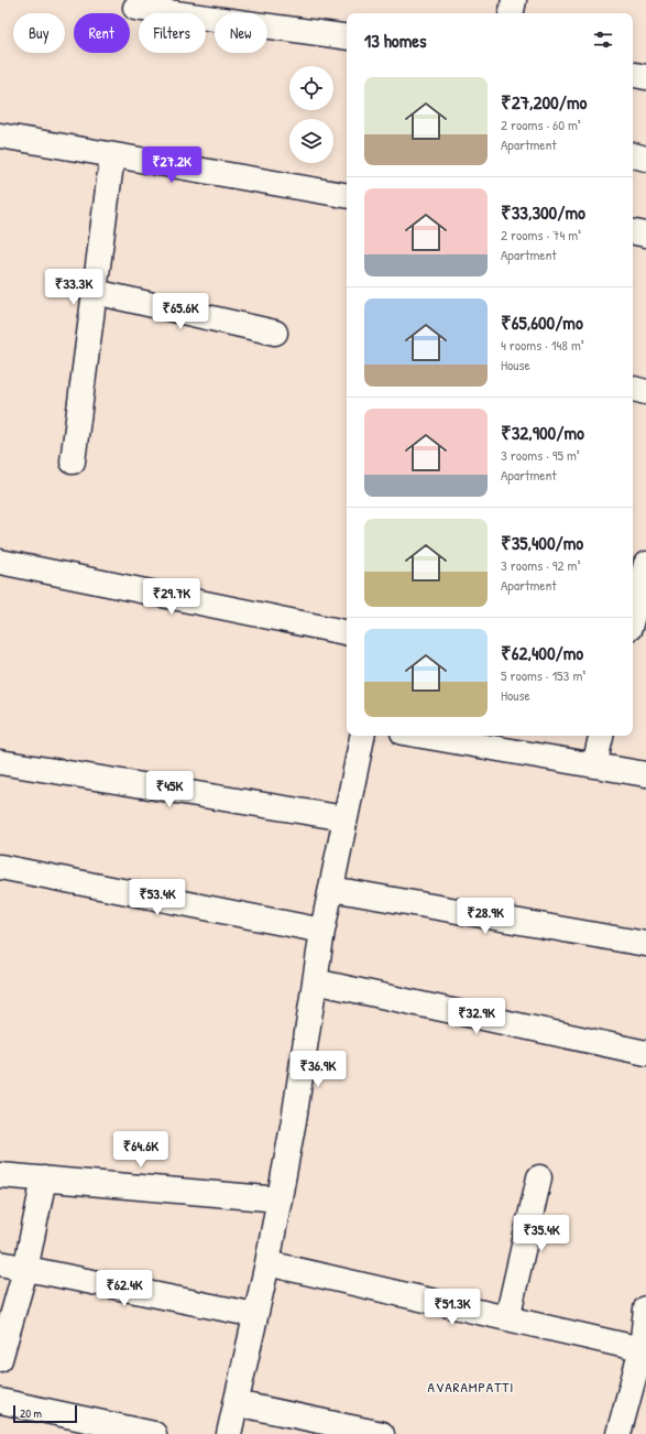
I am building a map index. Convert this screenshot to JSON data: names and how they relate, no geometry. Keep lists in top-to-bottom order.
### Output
{
  "districts": ["AVARAMPATTI"],
  "scale_bar": "20 m",
  "page": {
    "chip": [
      "Buy",
      "Rent",
      "Filters",
      "New"
    ],
    "heading": "13 homes",
    "list": [
      {
        "name": "₹27,200/mo",
        "note": "2 rooms · 60 m² · Apartment"
      },
      {
        "name": "₹33,300/mo",
        "note": "2 rooms · 74 m² · Apartment"
      },
      {
        "name": "₹65,600/mo",
        "note": "4 rooms · 148 m² · House"
      },
      {
        "name": "₹32,900/mo",
        "note": "3 rooms · 95 m² · Apartment"
      },
      {
        "name": "₹35,400/mo",
        "note": "3 rooms · 92 m² · Apartment"
      },
      {
        "name": "₹62,400/mo",
        "note": "5 rooms · 153 m² · House"
      }
    ],
    "price": [
      "₹27.2K",
      "₹33.3K",
      "₹65.6K",
      "₹29.7K",
      "₹45K",
      "₹53.4K",
      "₹28.9K",
      "₹32.9K",
      "₹36.9K",
      "₹64.6K",
      "₹35.4K",
      "₹62.4K",
      "₹51.3K"
    ],
    "scale": "20 m"
  }
}
